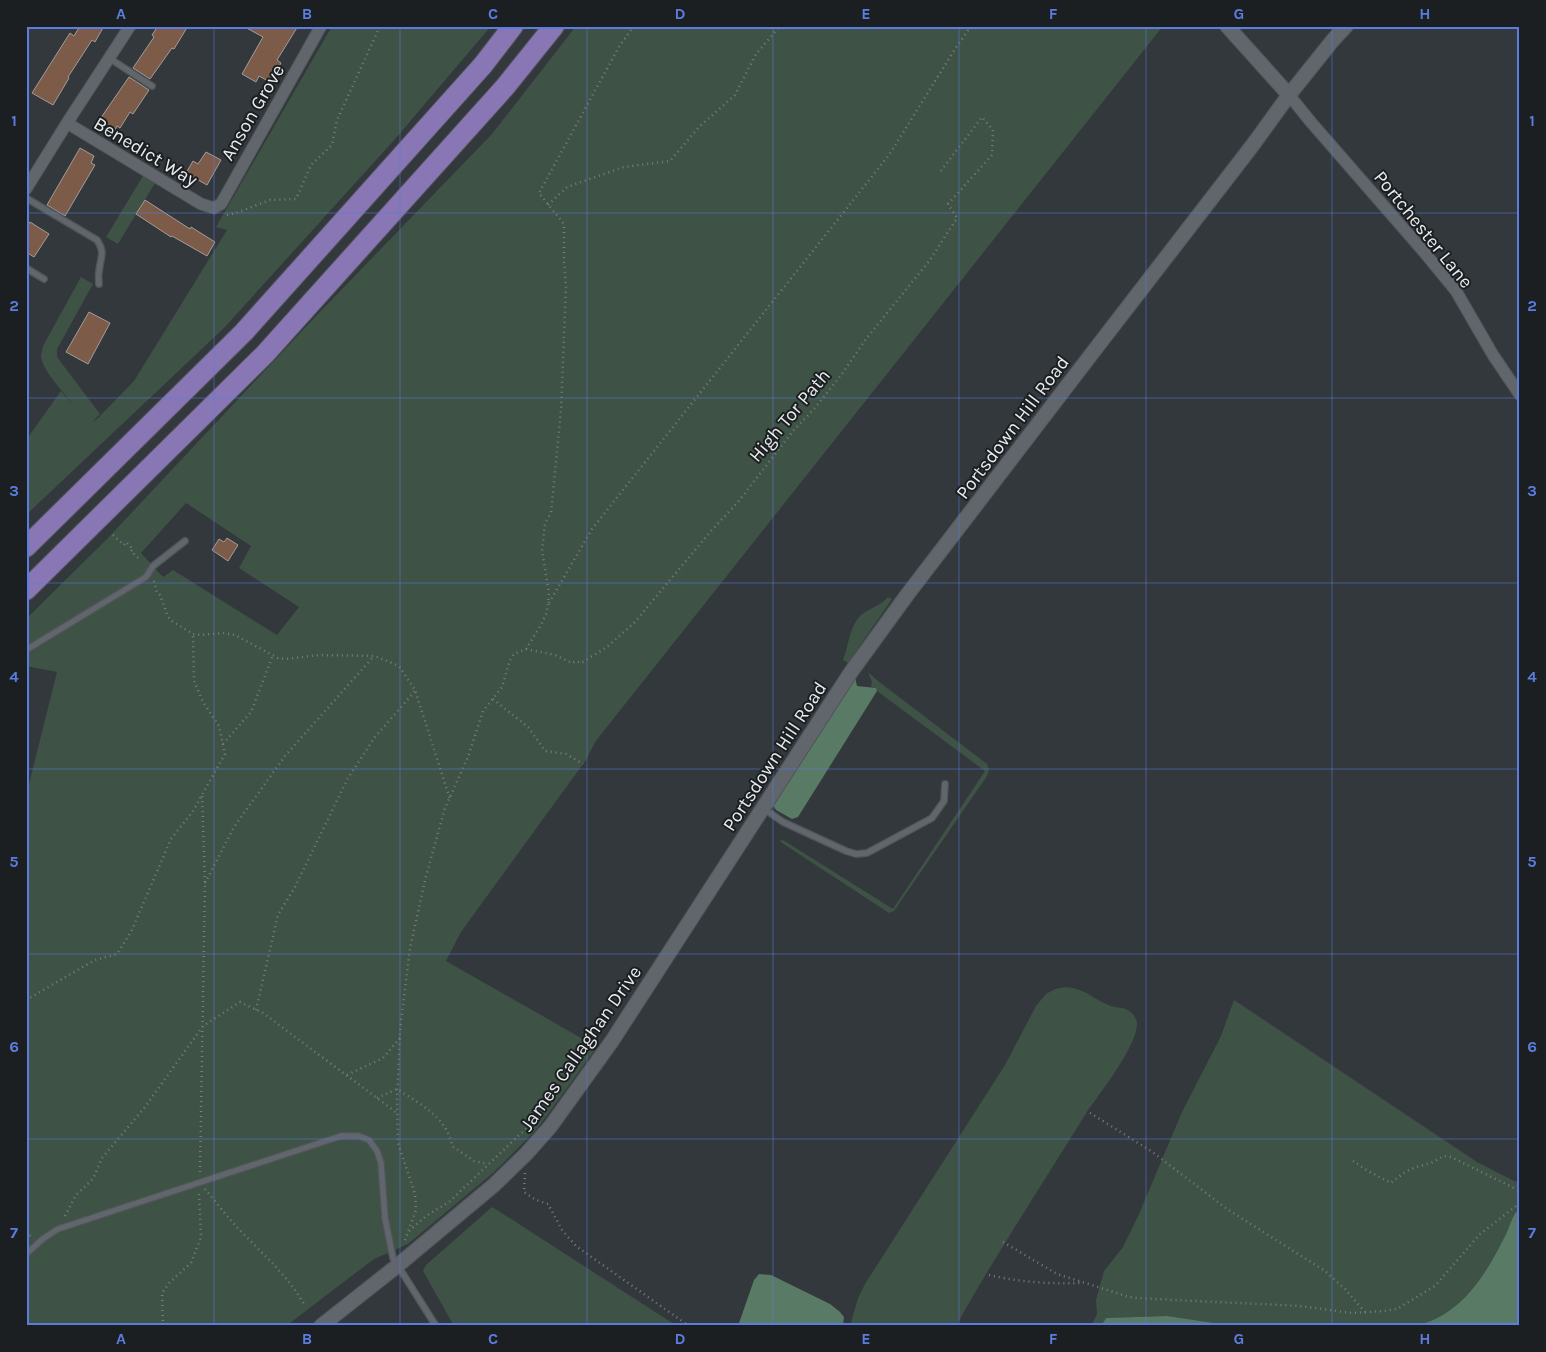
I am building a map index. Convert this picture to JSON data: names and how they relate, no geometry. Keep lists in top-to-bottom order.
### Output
{
  "streets": {
    "street": [
      "Anson Grove",
      "Benedict Way",
      "Portchester Lane",
      "Portsdown Hill Road",
      "James Callaghan Drive"
    ],
    "path": ["High Tor Path"]
  },
  "crossings": [
    ["Anson Grove", "Benedict Way"],
    ["Portchester Lane", "Portsdown Hill Road"],
    ["Portsdown Hill Road", "James Callaghan Drive"]
  ],
  "grid": {
    "columns": [
      "A",
      "B",
      "C",
      "D",
      "E",
      "F",
      "G",
      "H"
    ],
    "rows": [
      "1",
      "2",
      "3",
      "4",
      "5",
      "6",
      "7"
    ]
  }
}
